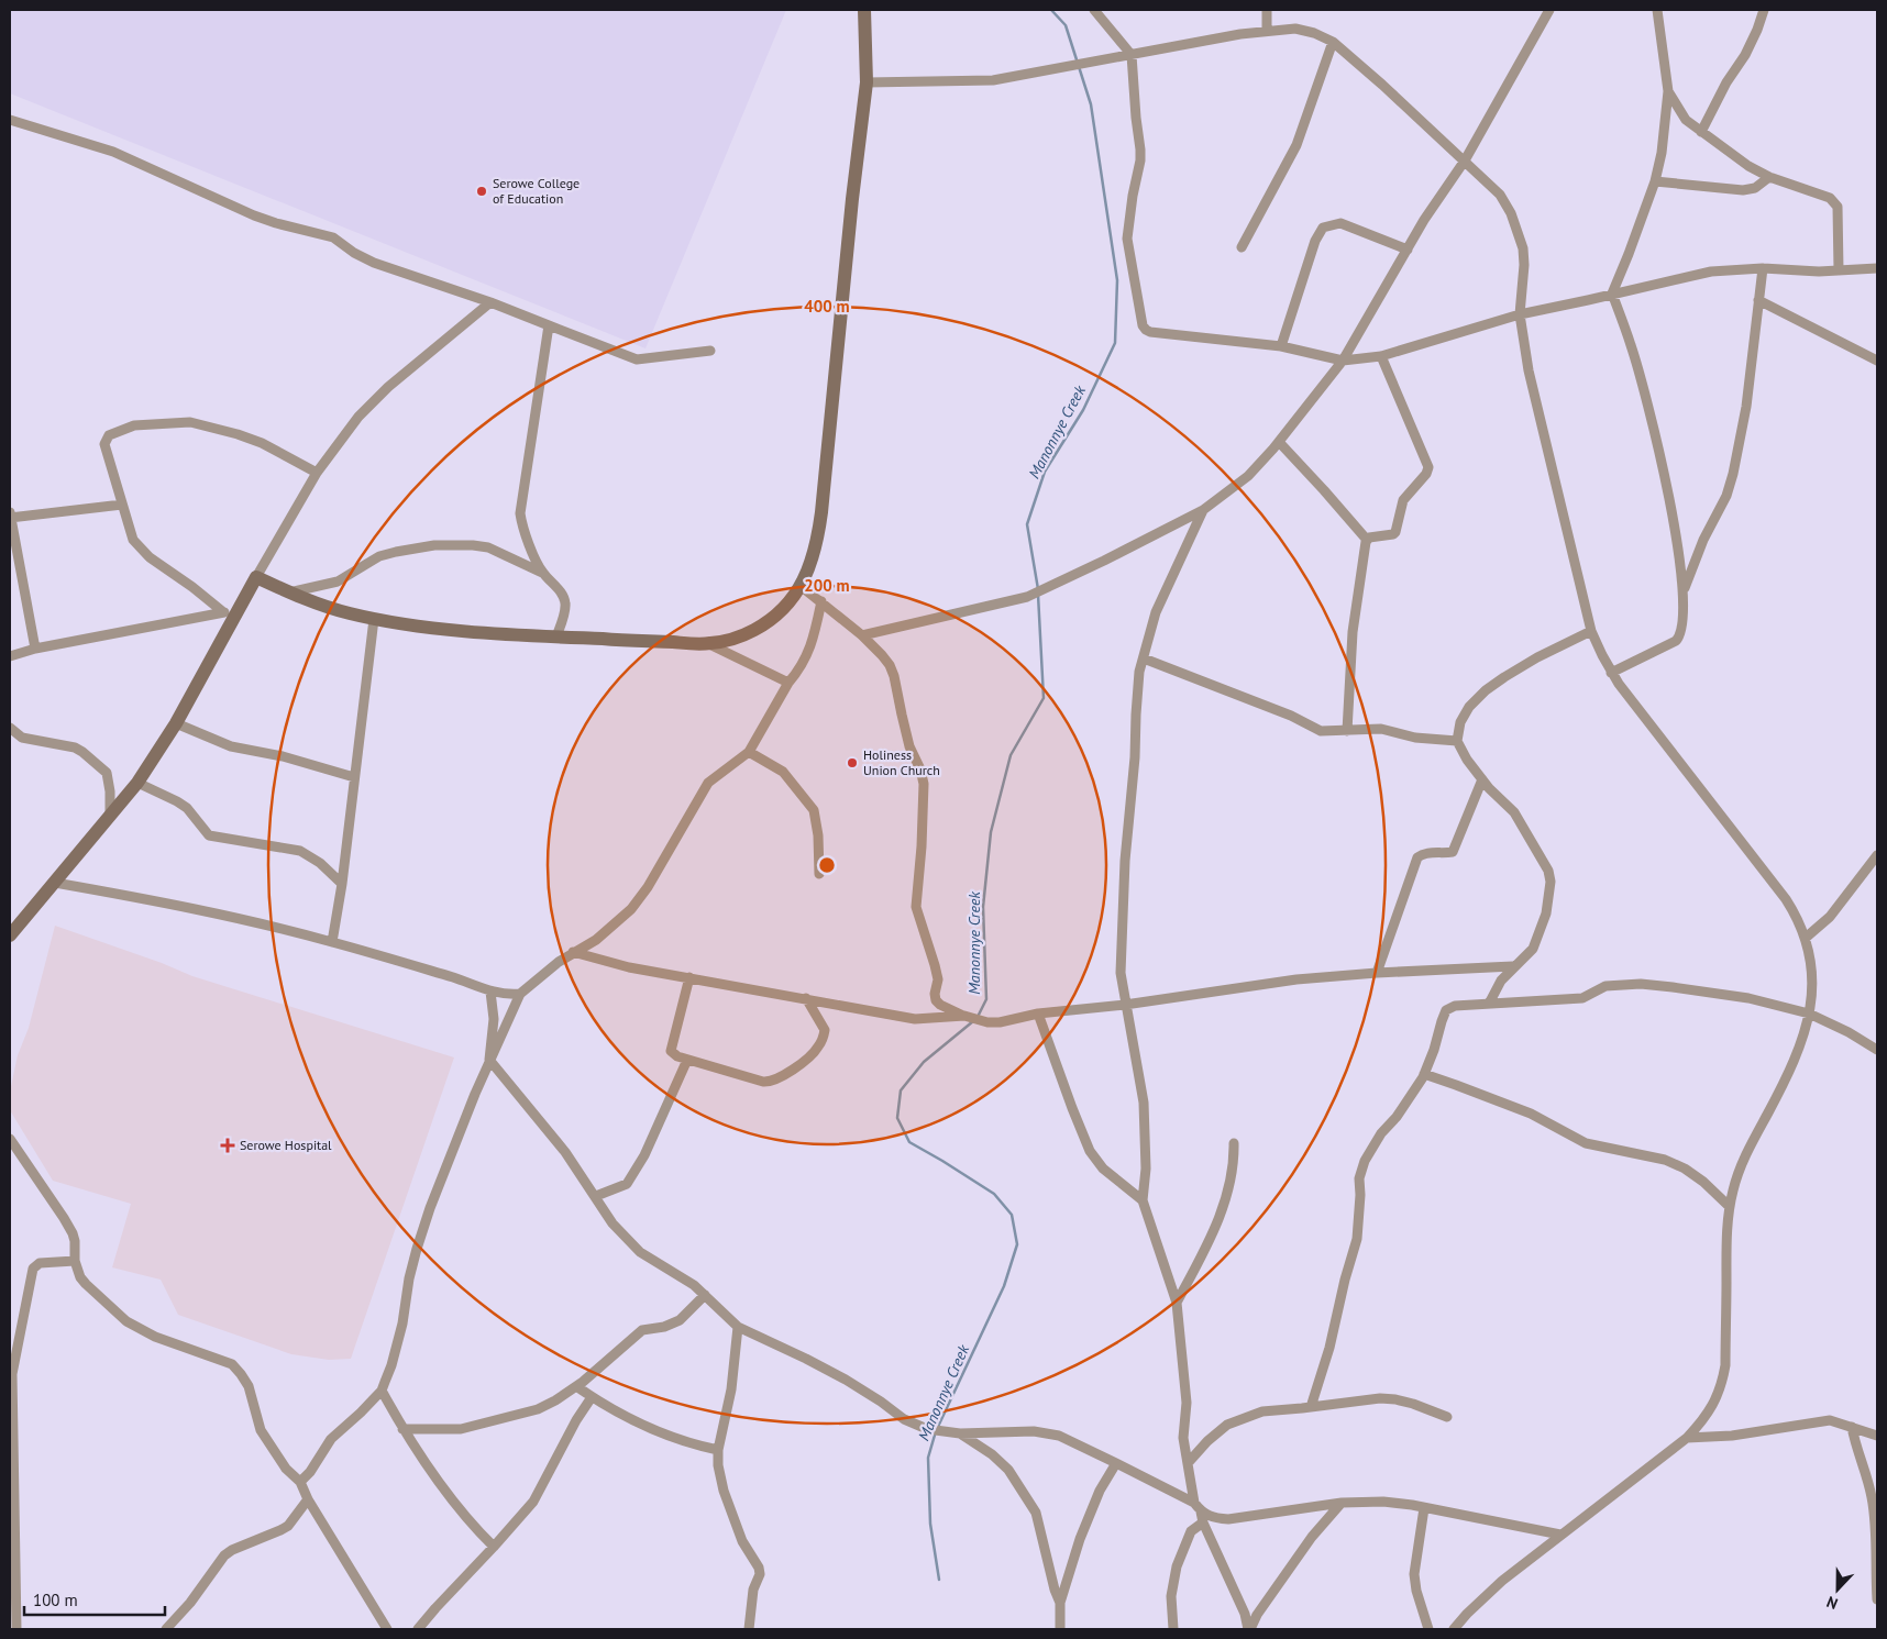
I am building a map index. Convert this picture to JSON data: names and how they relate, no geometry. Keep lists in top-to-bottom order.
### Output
{
  "water": ["Manonnye Creek"],
  "places": {
    "other": ["Serowe College of Education", "Holiness Union Church"],
    "health": ["Serowe Hospital"]
  },
  "scale_bar": "100 m",
  "north": "bottom",
  "rings": ["400 m", "200 m"]
}
